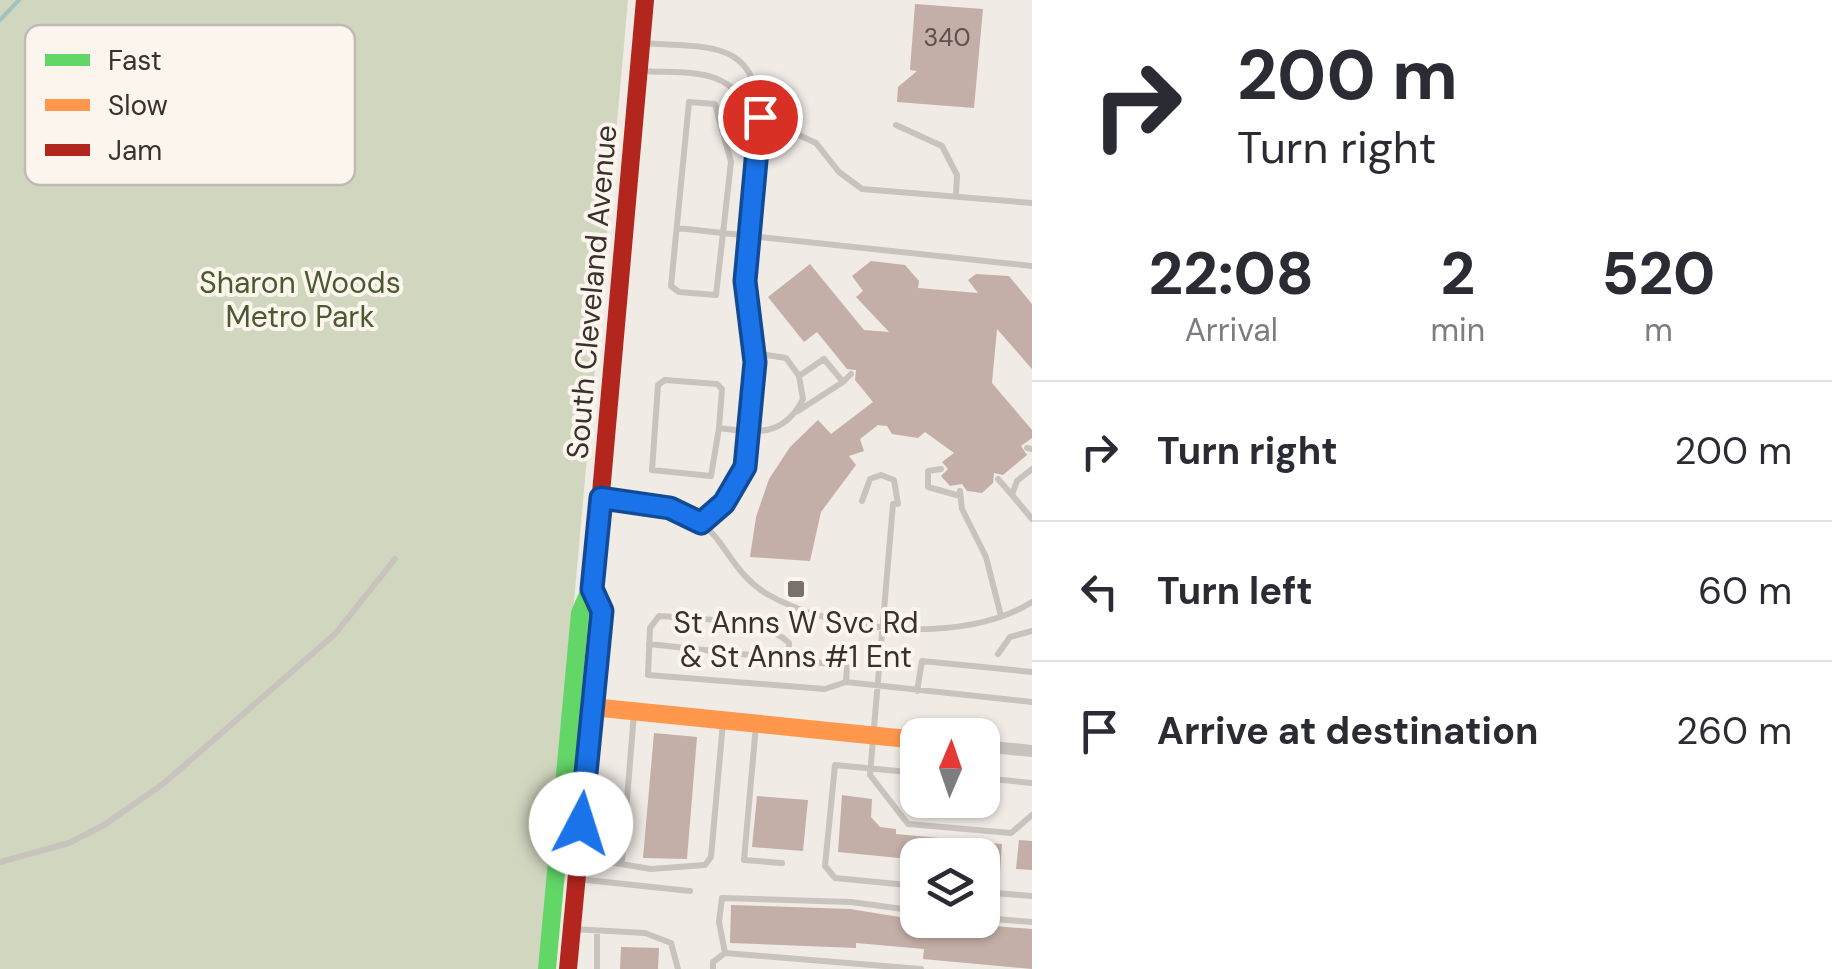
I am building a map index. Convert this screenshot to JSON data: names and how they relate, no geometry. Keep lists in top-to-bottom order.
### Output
{
  "streets": {
    "main road": ["South Cleveland Avenue"]
  },
  "parks": ["Sharon Woods Metro Park"],
  "places": {
    "transit": ["St Anns W Svc Rd & St Anns #1 Ent"]
  },
  "house_numbers": ["340"],
  "legend": ["Fast", "Slow", "Jam"],
  "north": "top",
  "page": {
    "turn": ["200 m", "Turn right"],
    "eta": [
      "22:08",
      "Arrival",
      "2",
      "min",
      "520",
      "m"
    ],
    "list": [
      {
        "name": "Turn right",
        "value": "200 m"
      },
      {
        "name": "Turn left",
        "value": "60 m"
      },
      {
        "name": "Arrive at destination",
        "value": "260 m"
      }
    ]
  }
}
